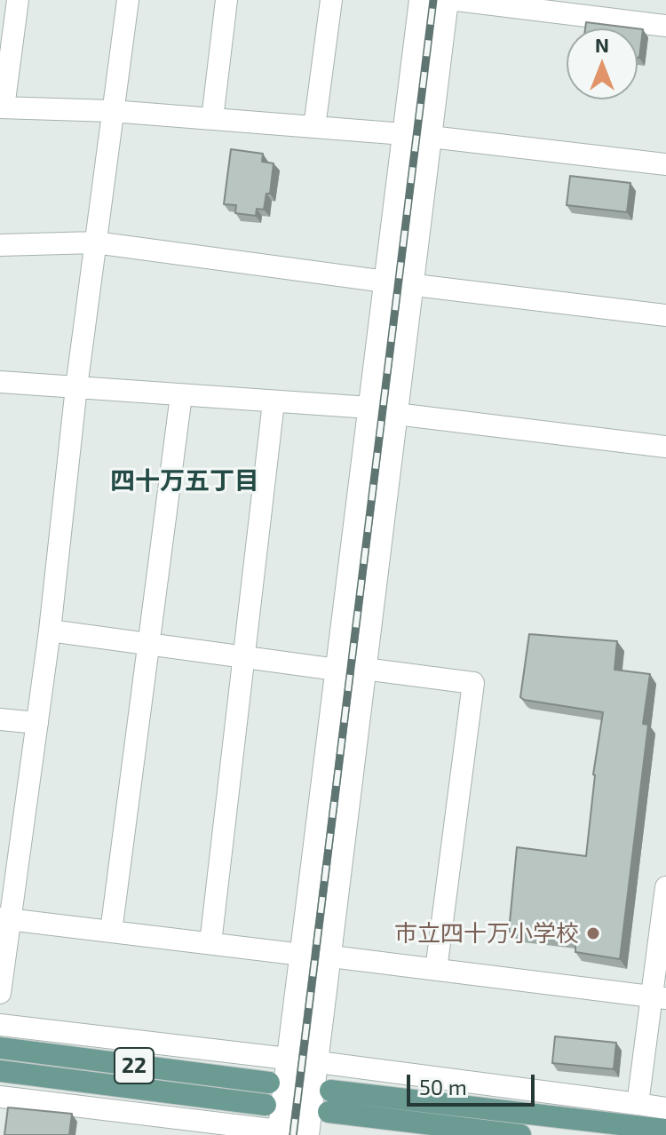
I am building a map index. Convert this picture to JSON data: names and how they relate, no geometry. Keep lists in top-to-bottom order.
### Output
{
  "streets": {
    "main road": ["22"]
  },
  "districts": ["四十万五丁目"],
  "places": ["市立四十万小学校"],
  "scale_bar": "50 m",
  "north": "top"
}
